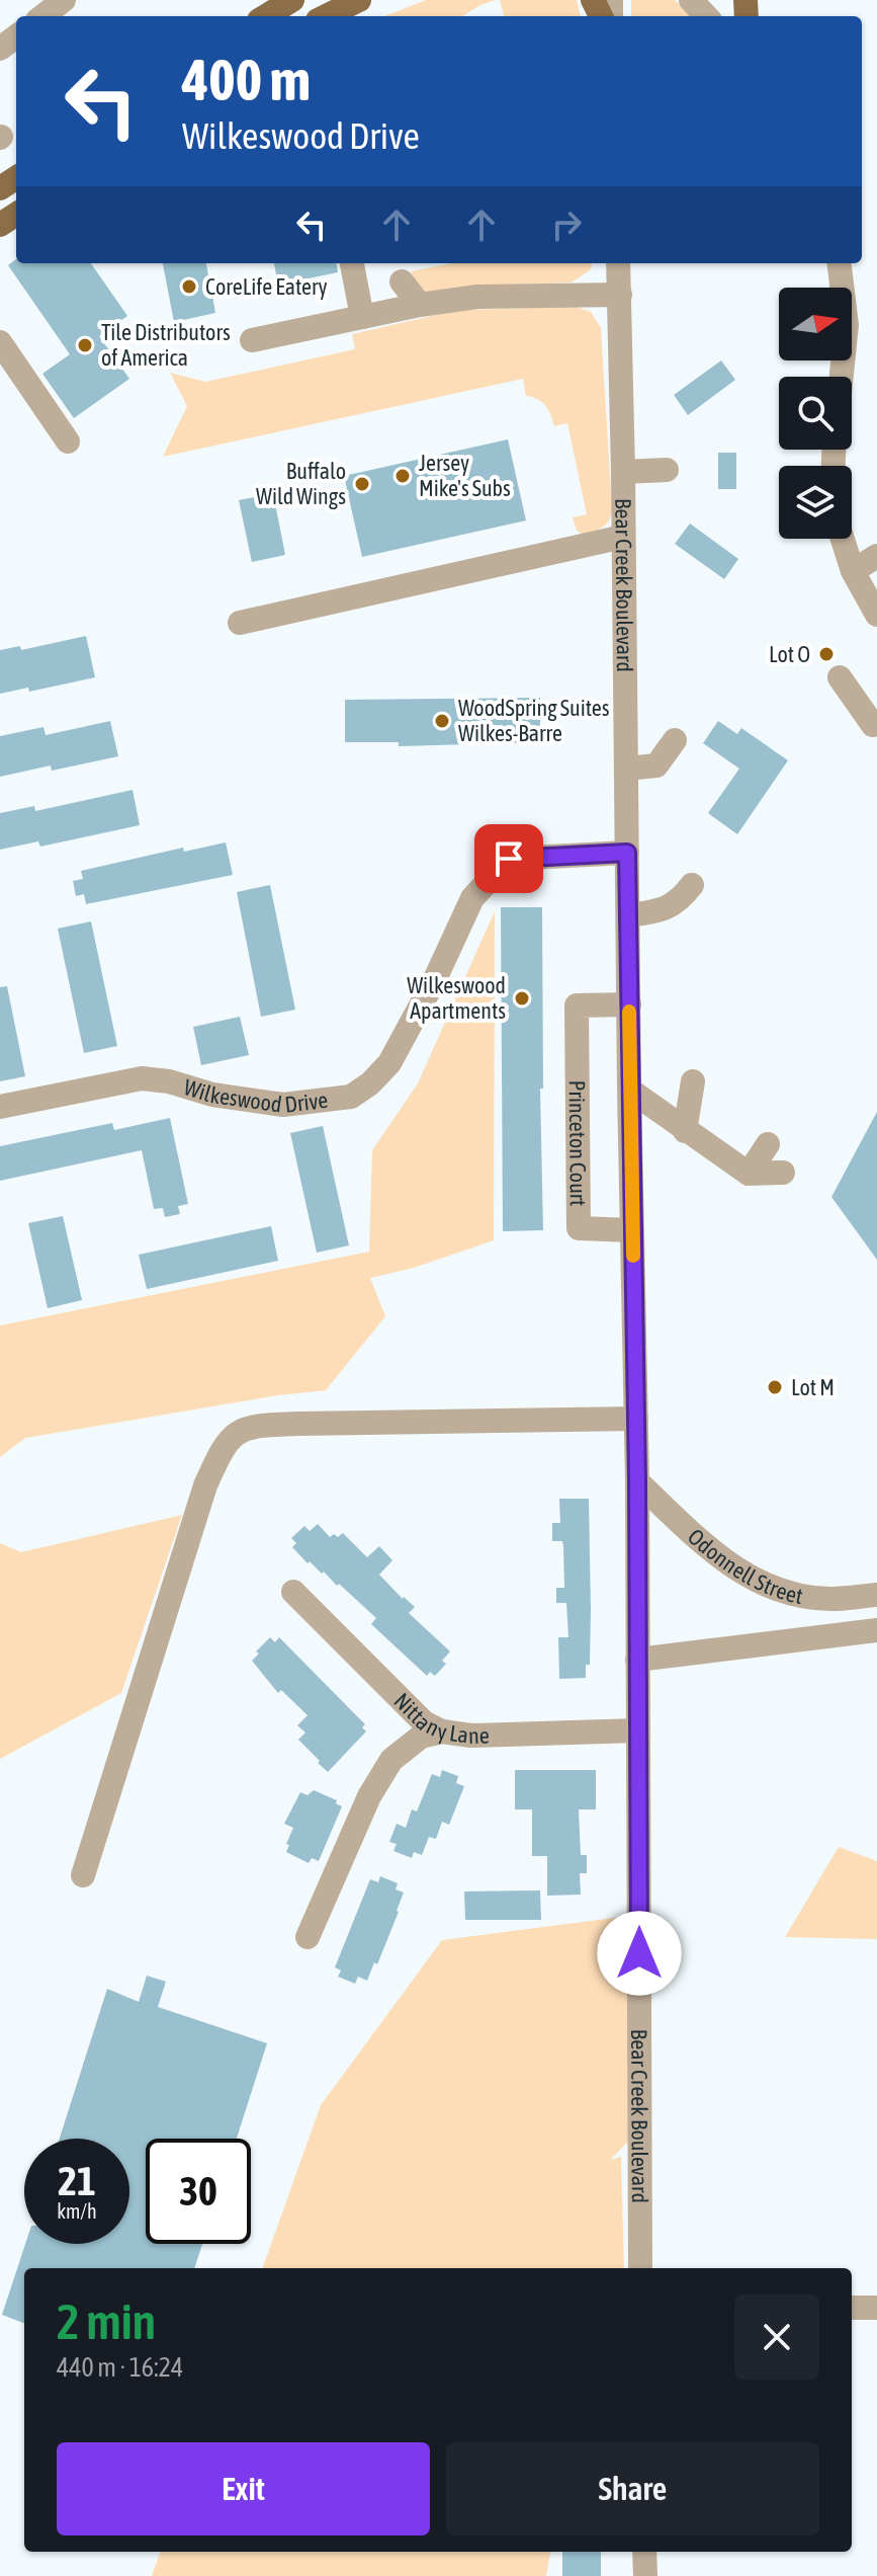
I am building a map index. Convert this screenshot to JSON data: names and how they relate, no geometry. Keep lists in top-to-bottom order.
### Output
{
  "streets": {
    "street": [
      "Bear Creek Boulevard",
      "Wilkeswood Drive",
      "Princeton Court",
      "Odonnell Street",
      "Nittany Lane"
    ]
  },
  "crossings": [
    ["Bear Creek Boulevard", "Wilkeswood Drive"],
    ["Bear Creek Boulevard", "Princeton Court"],
    ["Bear Creek Boulevard", "Odonnell Street"],
    ["Bear Creek Boulevard", "Nittany Lane"]
  ],
  "places": [
    "CoreLife Eatery",
    "Tile Distributors of America",
    "Jersey Mike's Subs",
    "Buffalo Wild Wings",
    "Lot O",
    "WoodSpring Suites Wilkes-Barre",
    "Wilkeswood Apartments",
    "Lot M"
  ],
  "north": "right",
  "page": {
    "turn": ["400 m", "Wilkeswood Drive"],
    "speed": "21 km/h",
    "limit": "30",
    "heading": ["2 min", "440 m · 16:24"],
    "buttons": ["Exit", "Share"]
  }
}
